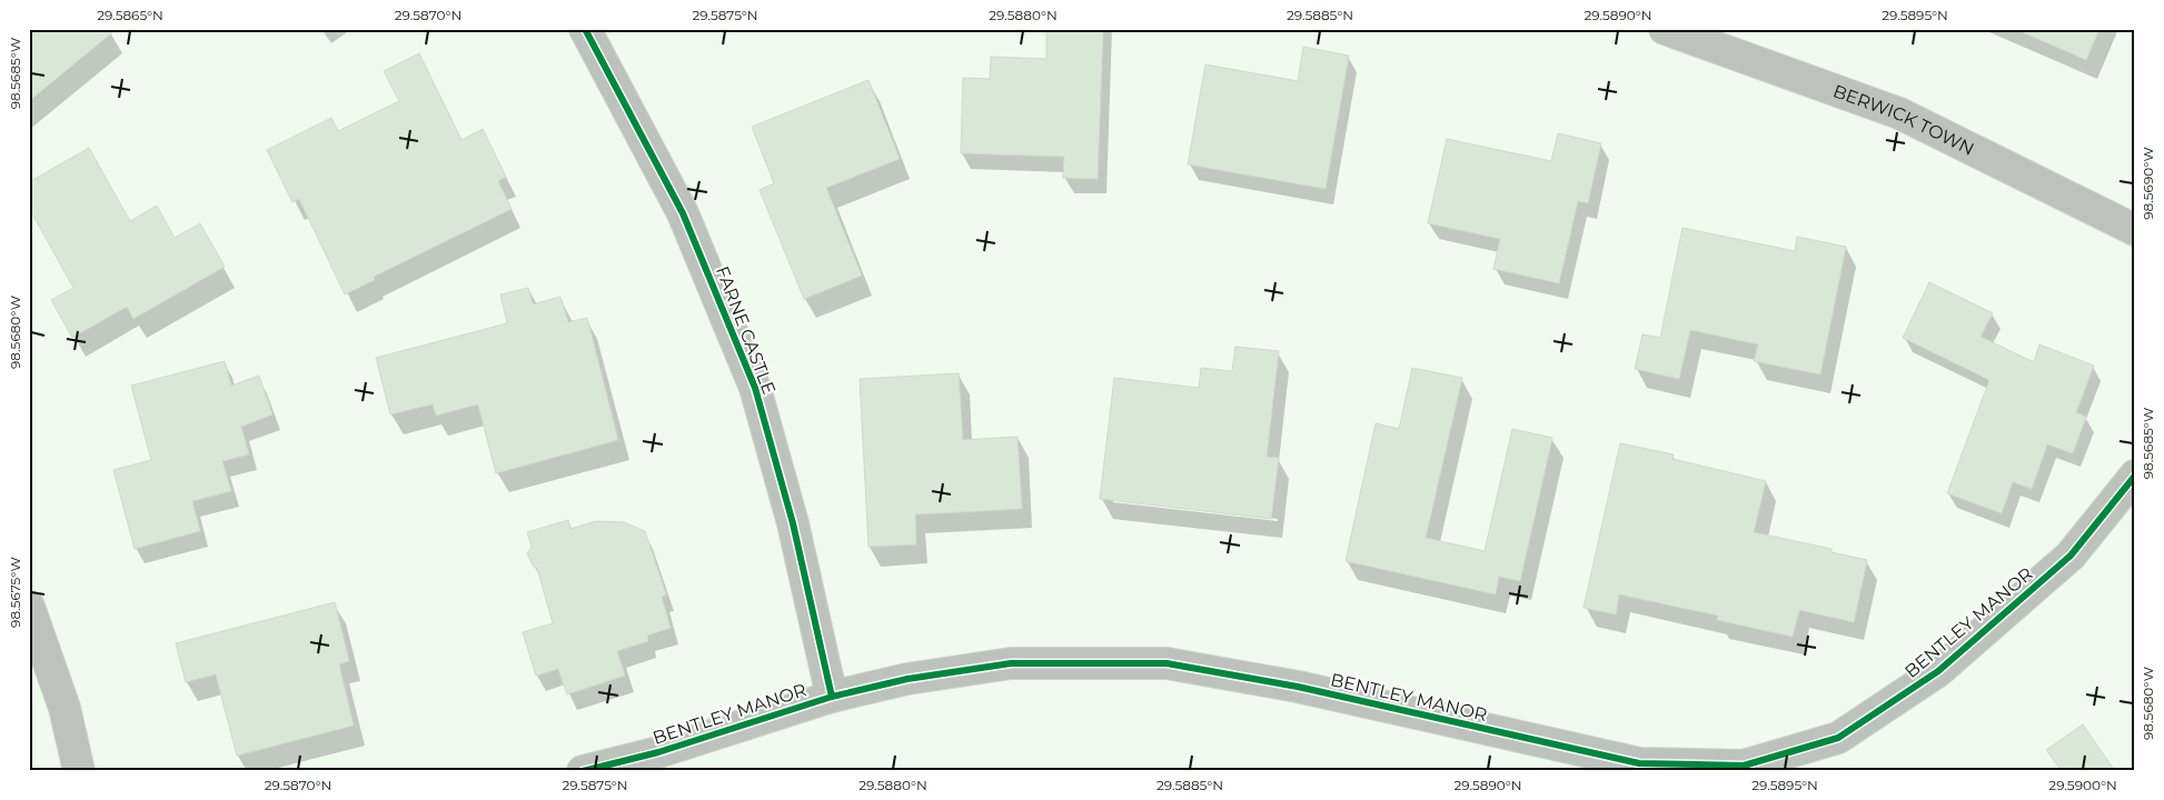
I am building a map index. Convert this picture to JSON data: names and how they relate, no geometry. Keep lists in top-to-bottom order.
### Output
{
  "streets": {
    "street": ["BERWICK TOWN", "FARNE CASTLE", "BENTLEY MANOR"]
  },
  "crossings": [
    ["FARNE CASTLE", "BENTLEY MANOR"]
  ],
  "coordinates": [
    "29.5865°N",
    "29.5870°N",
    "29.5875°N",
    "29.5880°N",
    "29.5885°N",
    "29.5890°N",
    "29.5895°N",
    "98.5685°W",
    "98.5690°W",
    "98.5680°W",
    "98.5675°W",
    "29.5900°N"
  ]
}
